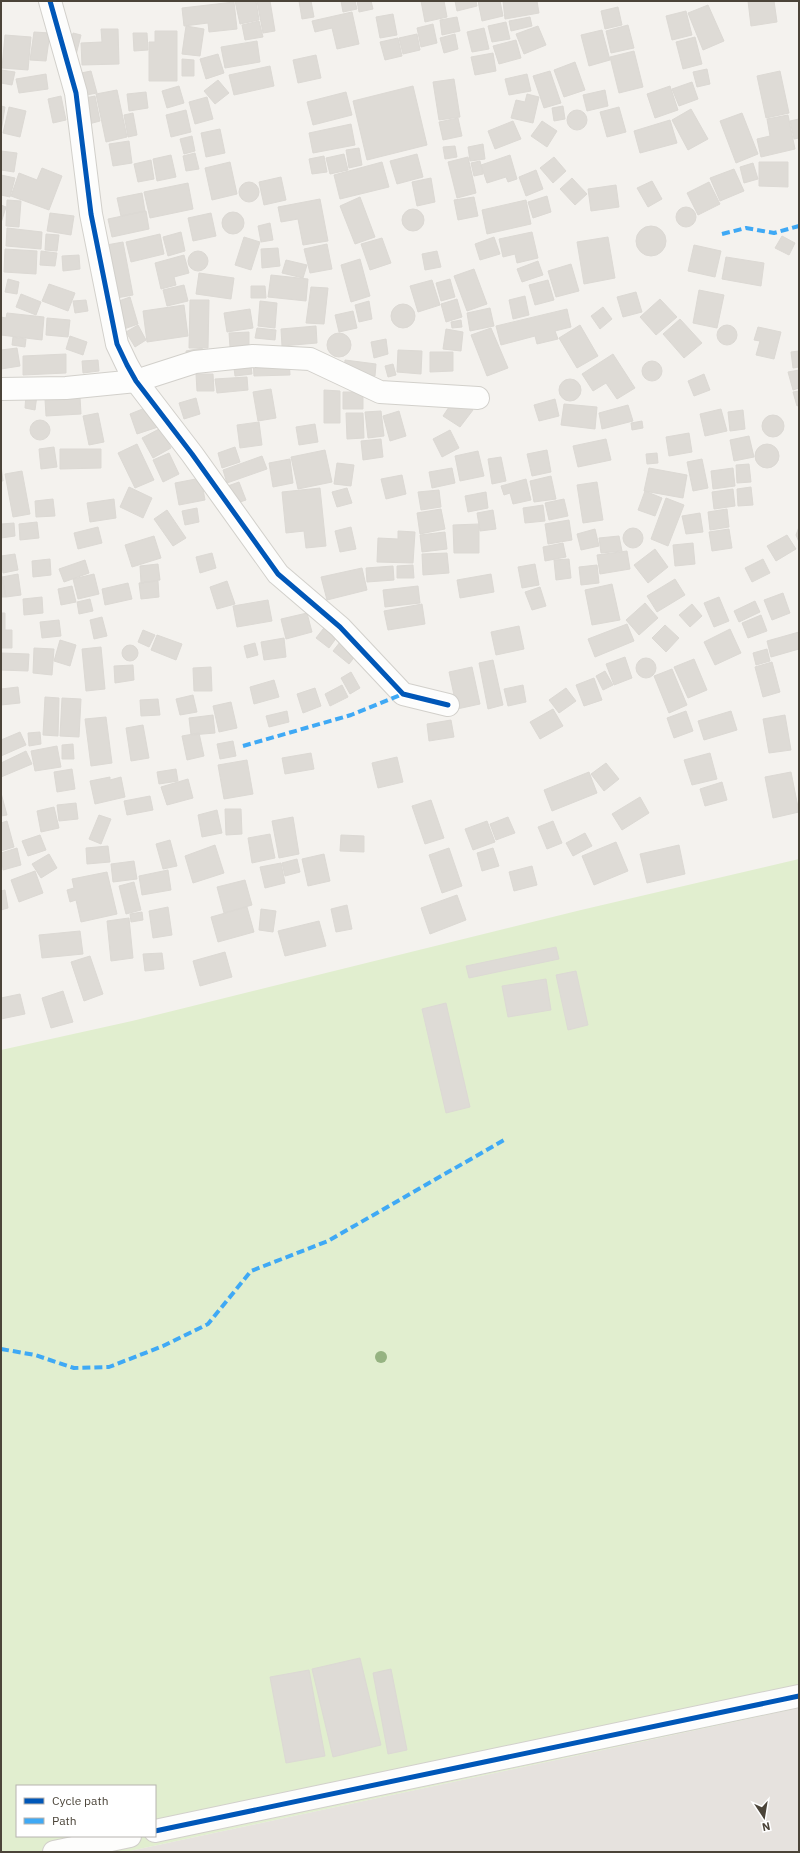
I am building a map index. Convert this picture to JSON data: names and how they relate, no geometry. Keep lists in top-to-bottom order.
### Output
{
  "legend": ["Cycle path", "Path"],
  "north": "bottom"
}
